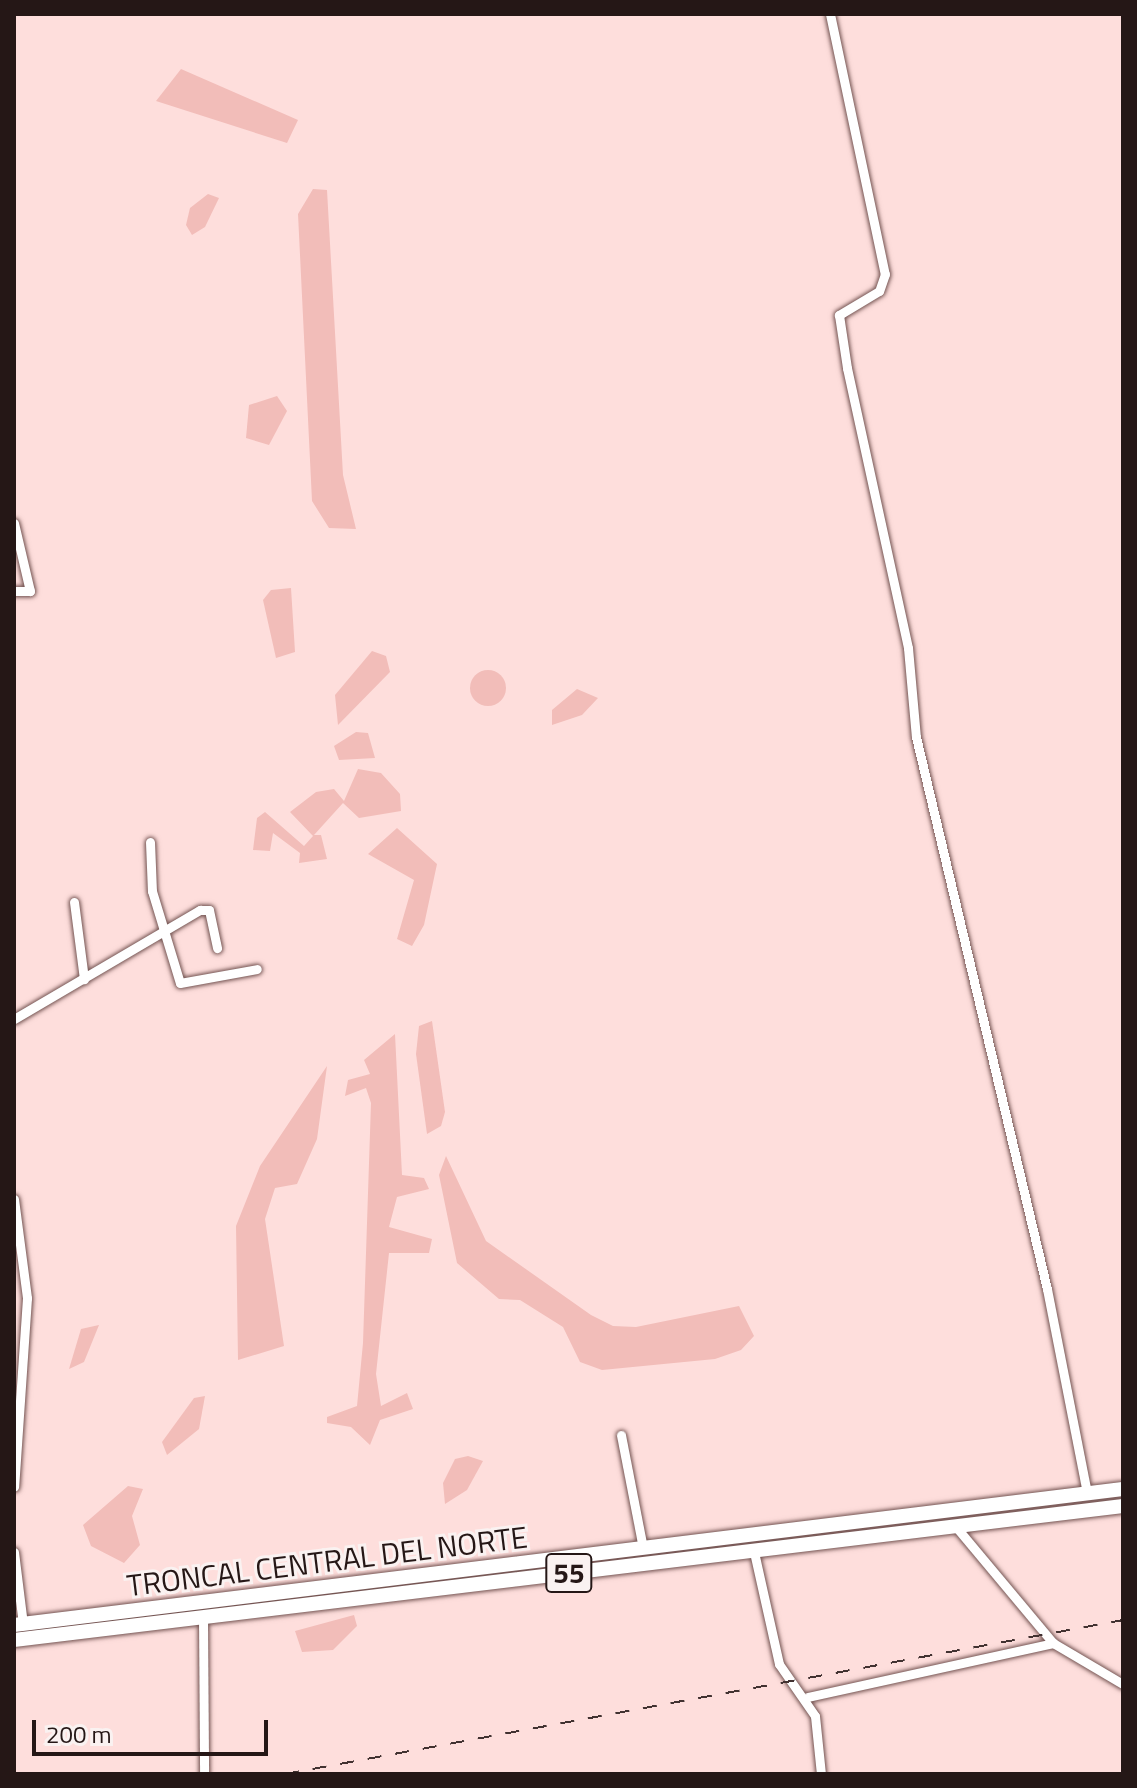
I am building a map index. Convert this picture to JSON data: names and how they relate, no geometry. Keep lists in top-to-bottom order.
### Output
{
  "streets": {
    "highway": ["TRONCAL CENTRAL DEL NORTE", "55"]
  },
  "scale_bar": "200 m"
}
